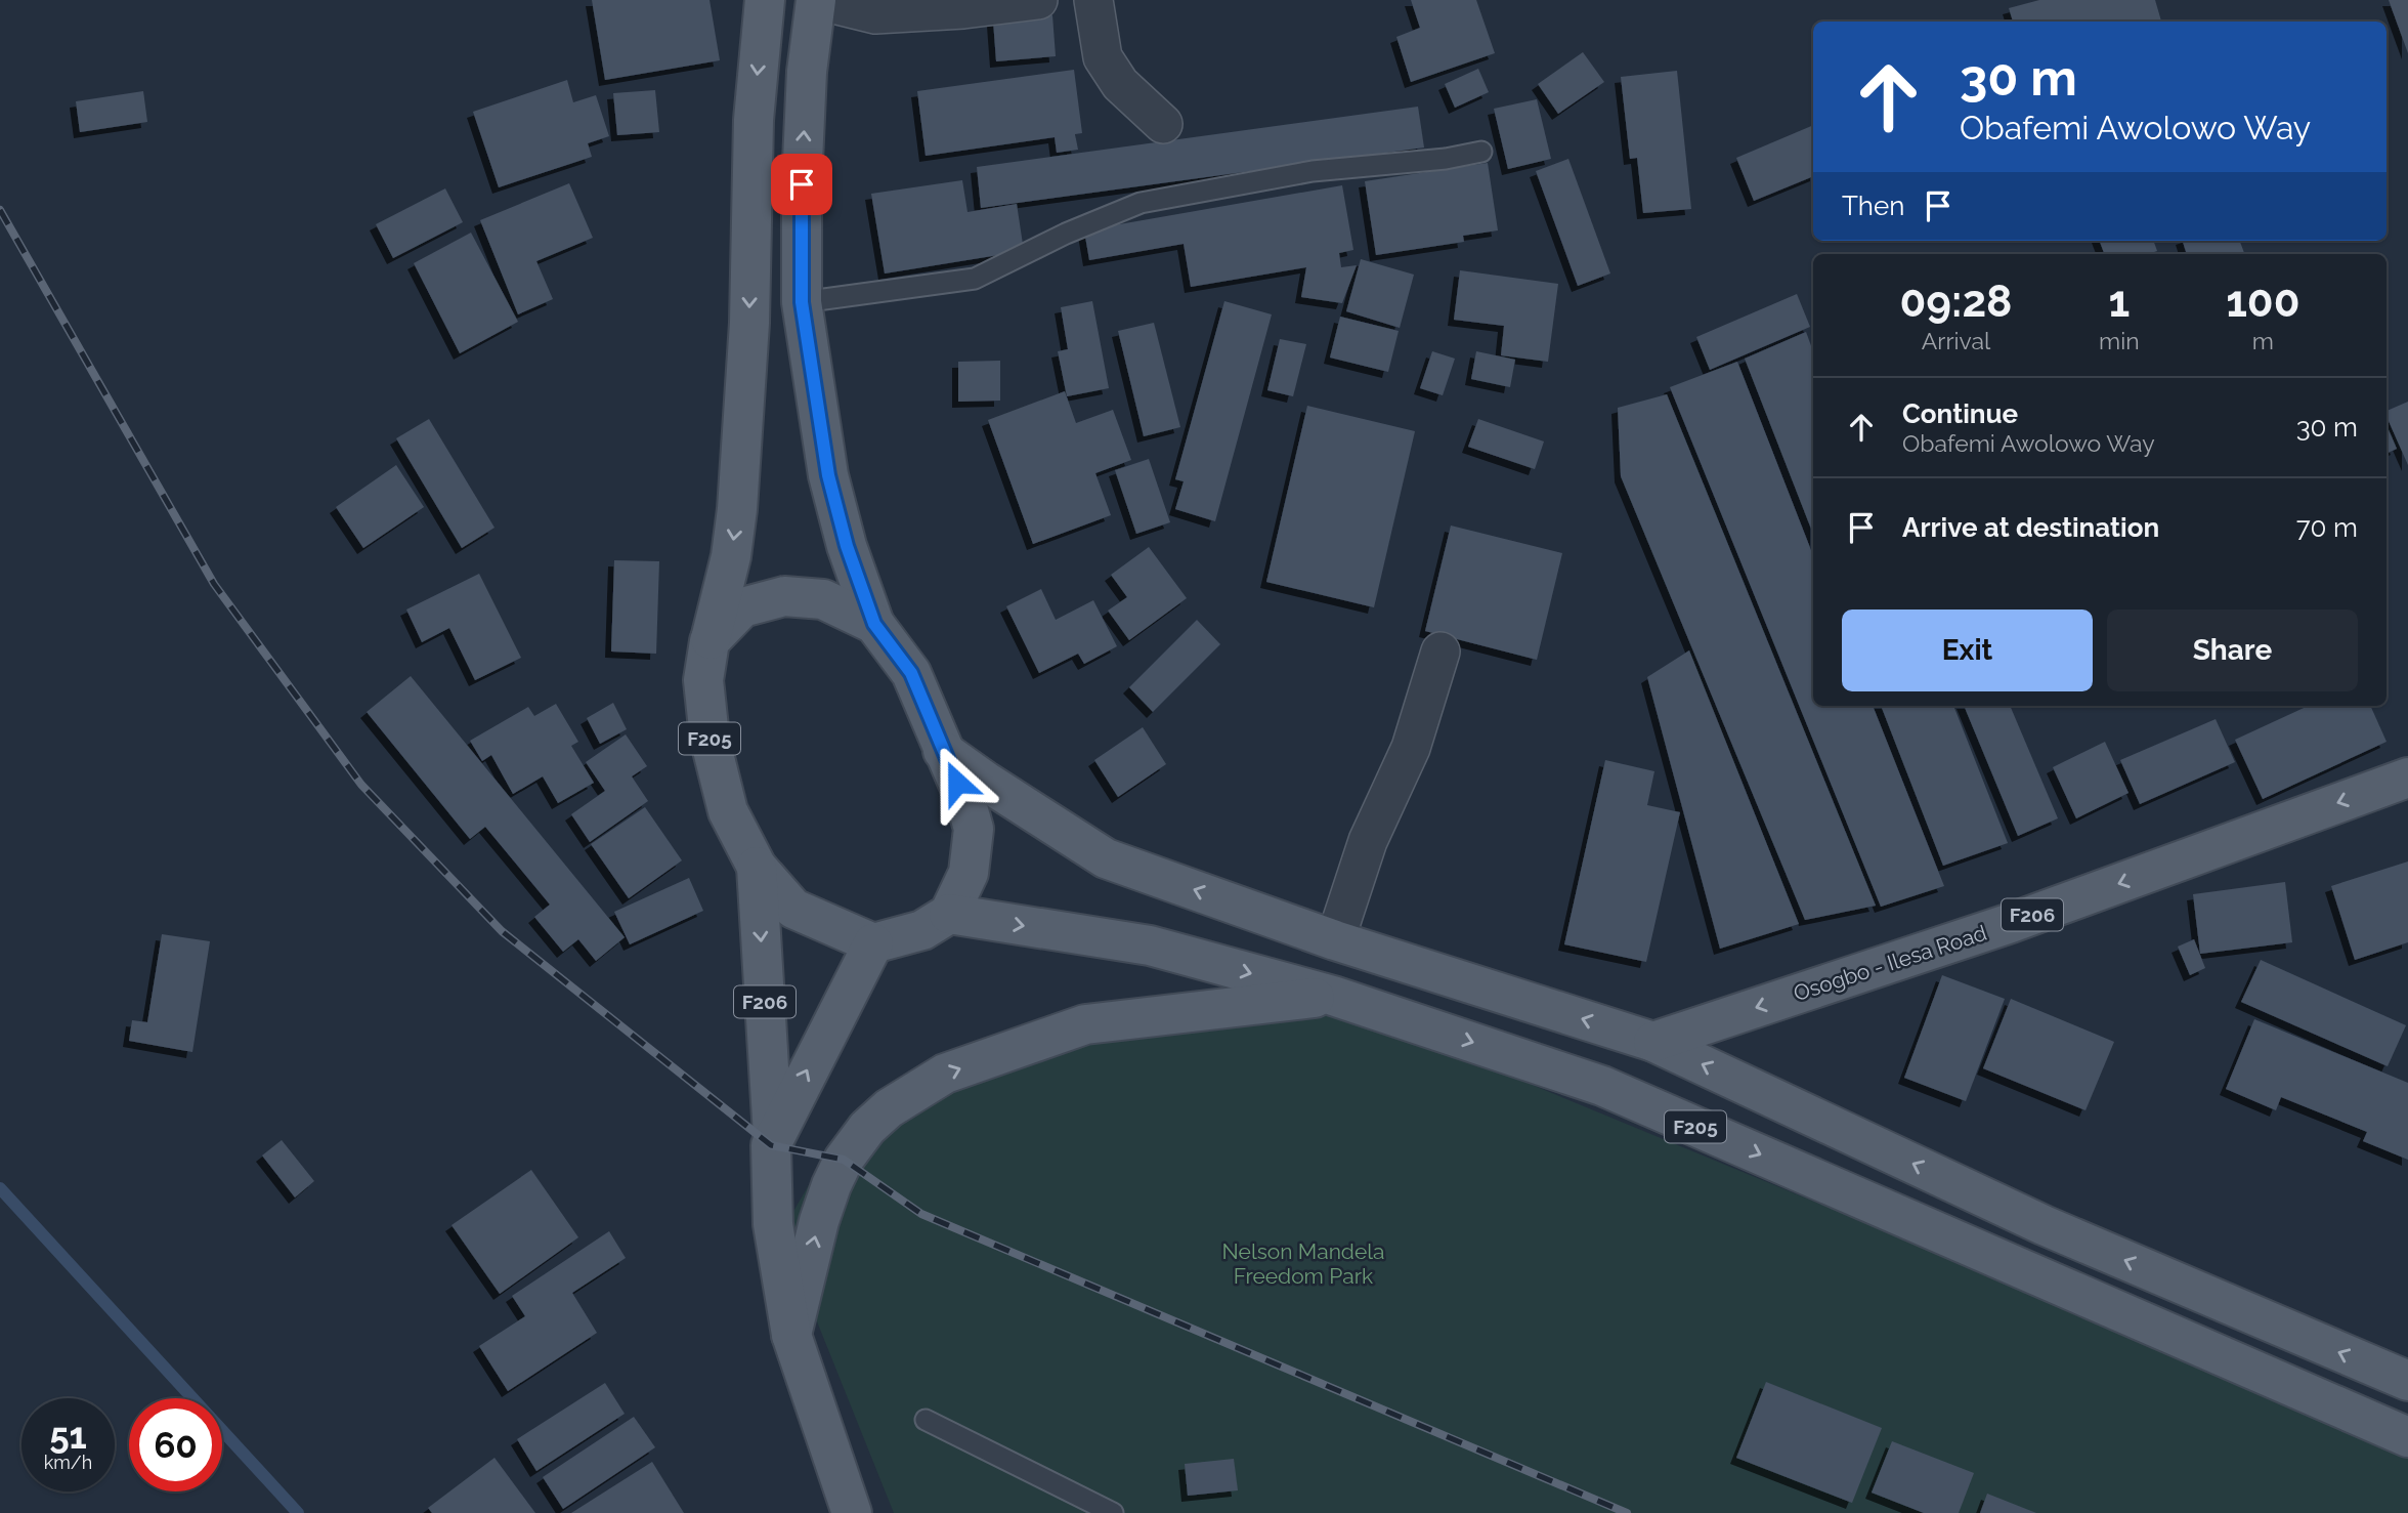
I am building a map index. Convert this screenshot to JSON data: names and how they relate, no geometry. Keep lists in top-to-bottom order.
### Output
{
  "streets": {
    "main road": ["F205", "F206", "Osogbo - Ilesa Road"]
  },
  "crossings": [
    ["F205", "F206"],
    ["F205", "Osogbo - Ilesa Road"]
  ],
  "one_way": ["Osogbo - Ilesa Road"],
  "parks": ["Nelson Mandela Freedom Park"],
  "page": {
    "turn": ["30 m", "Obafemi Awolowo Way"],
    "then": "Then",
    "eta": [
      "09:28",
      "Arrival",
      "1",
      "min",
      "100",
      "m"
    ],
    "list": [
      {
        "name": "Continue",
        "note": "Obafemi Awolowo Way",
        "value": "30 m"
      },
      {
        "name": "Arrive at destination",
        "value": "70 m"
      }
    ],
    "buttons": ["Exit", "Share"],
    "speed": "51 km/h",
    "limit": "60"
  }
}
